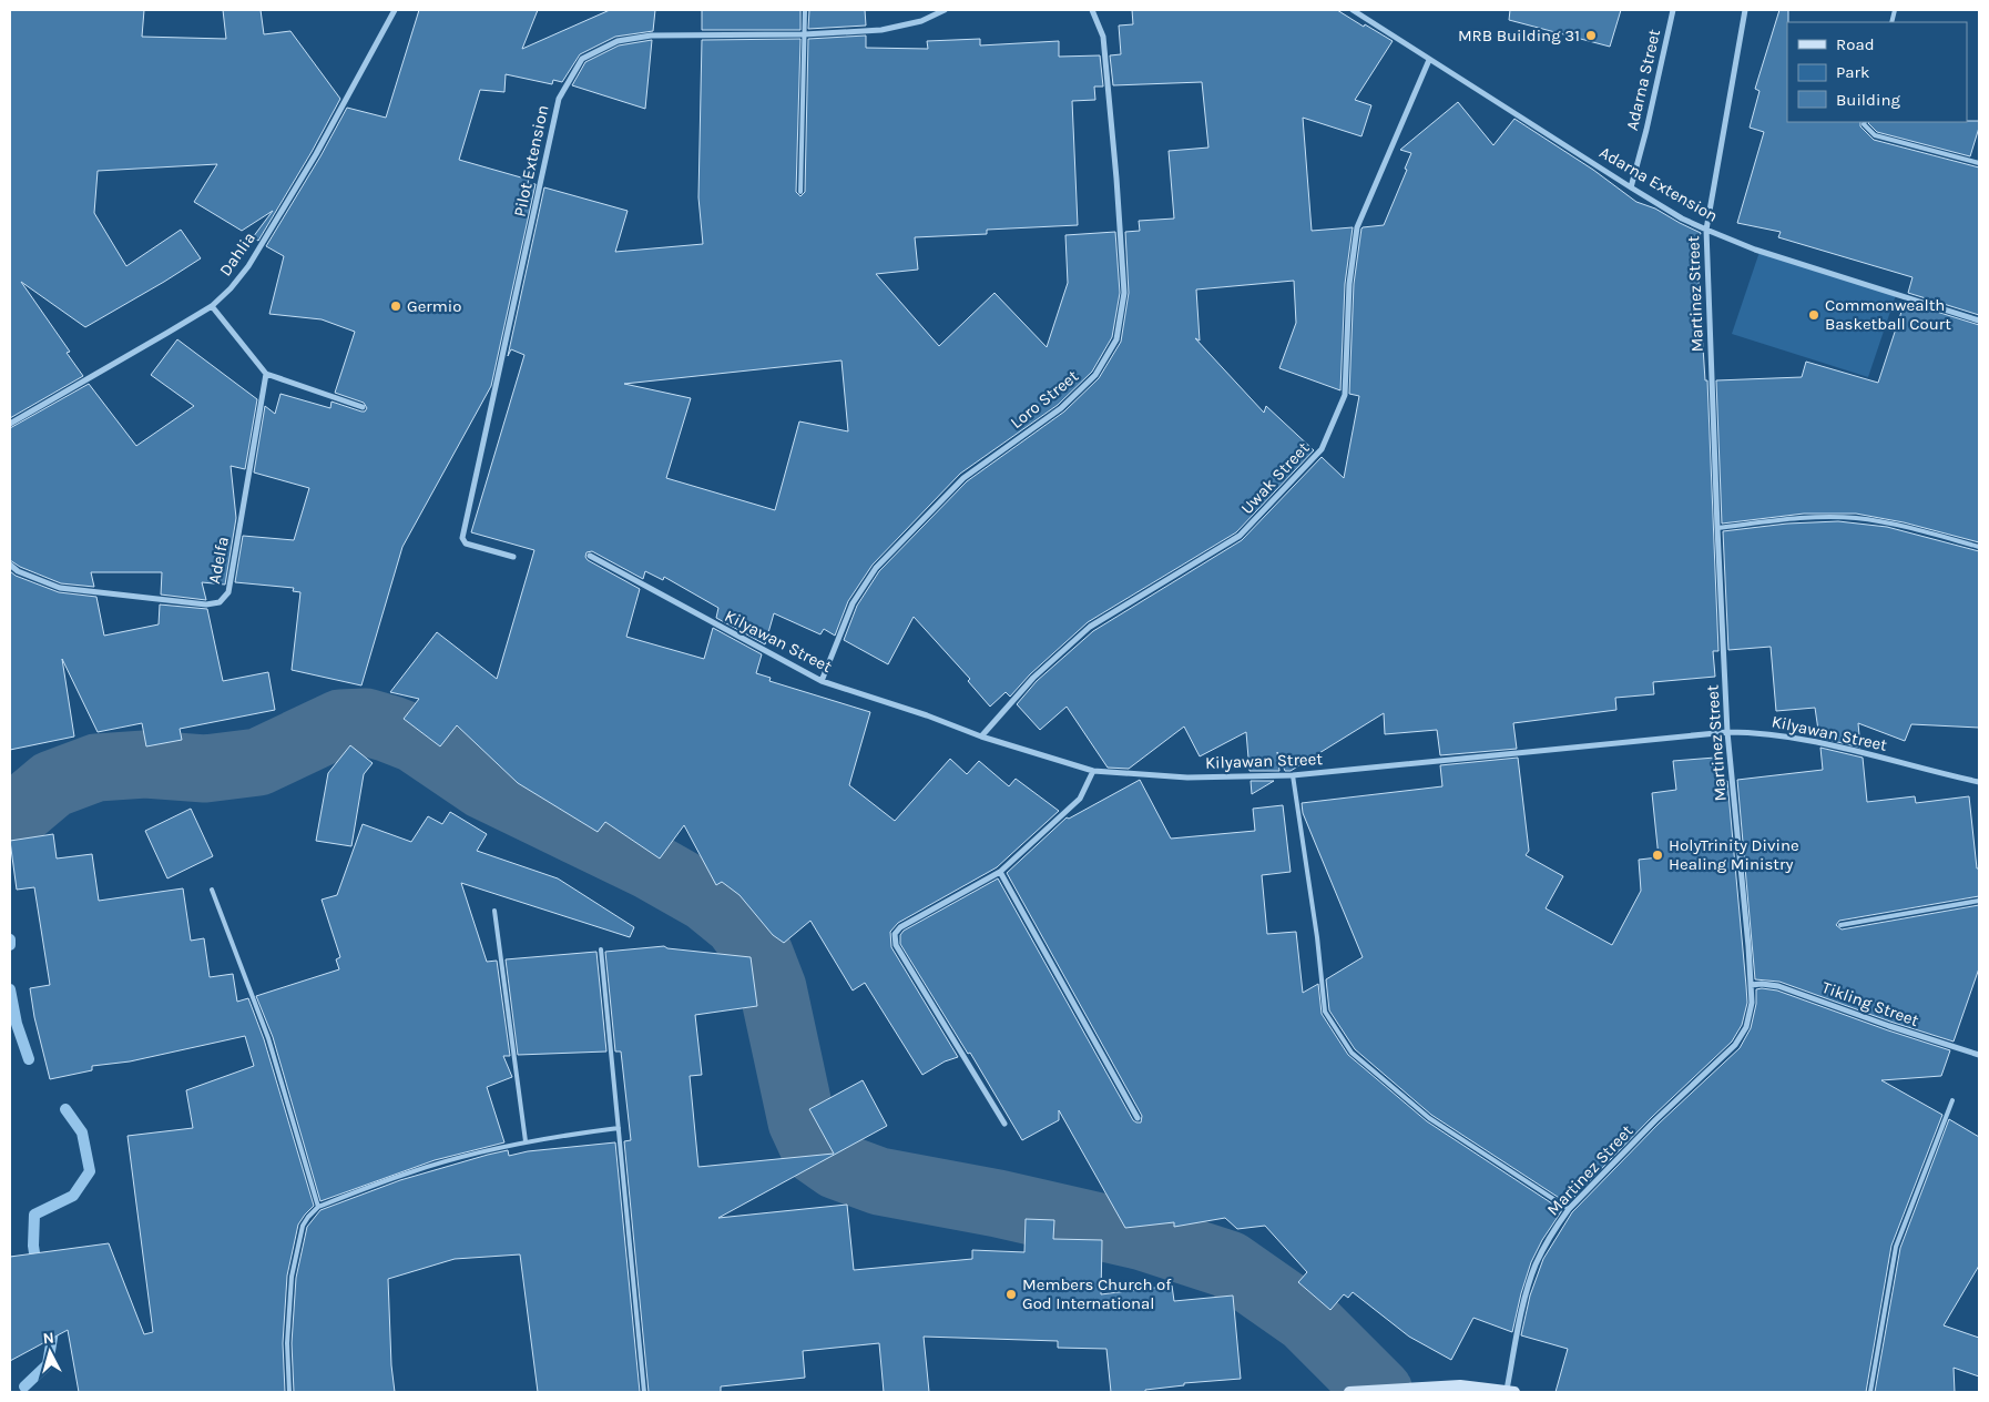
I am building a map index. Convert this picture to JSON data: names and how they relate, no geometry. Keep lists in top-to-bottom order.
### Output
{
  "streets": {
    "street": [
      "Adarna Street",
      "Pilot Extension",
      "Adarna Extension",
      "Dahlia",
      "Martinez Street",
      "Loro Street",
      "Uwak Street",
      "Adelfa",
      "Kilyawan Street",
      "Tikling Street"
    ]
  },
  "crossings": [
    ["Adarna Street", "Adarna Extension"],
    ["Adarna Extension", "Martinez Street"],
    ["Adarna Extension", "Uwak Street"],
    ["Martinez Street", "Kilyawan Street"],
    ["Martinez Street", "Tikling Street"],
    ["Loro Street", "Kilyawan Street"],
    ["Uwak Street", "Kilyawan Street"]
  ],
  "places": [
    "MRB Building 31",
    "Germio",
    "Commonwealth Basketball Court",
    "HolyTrinity Divine Healing Ministry",
    "Members Church of God International"
  ],
  "legend": ["Road", "Park", "Building"],
  "north": "top"
}
